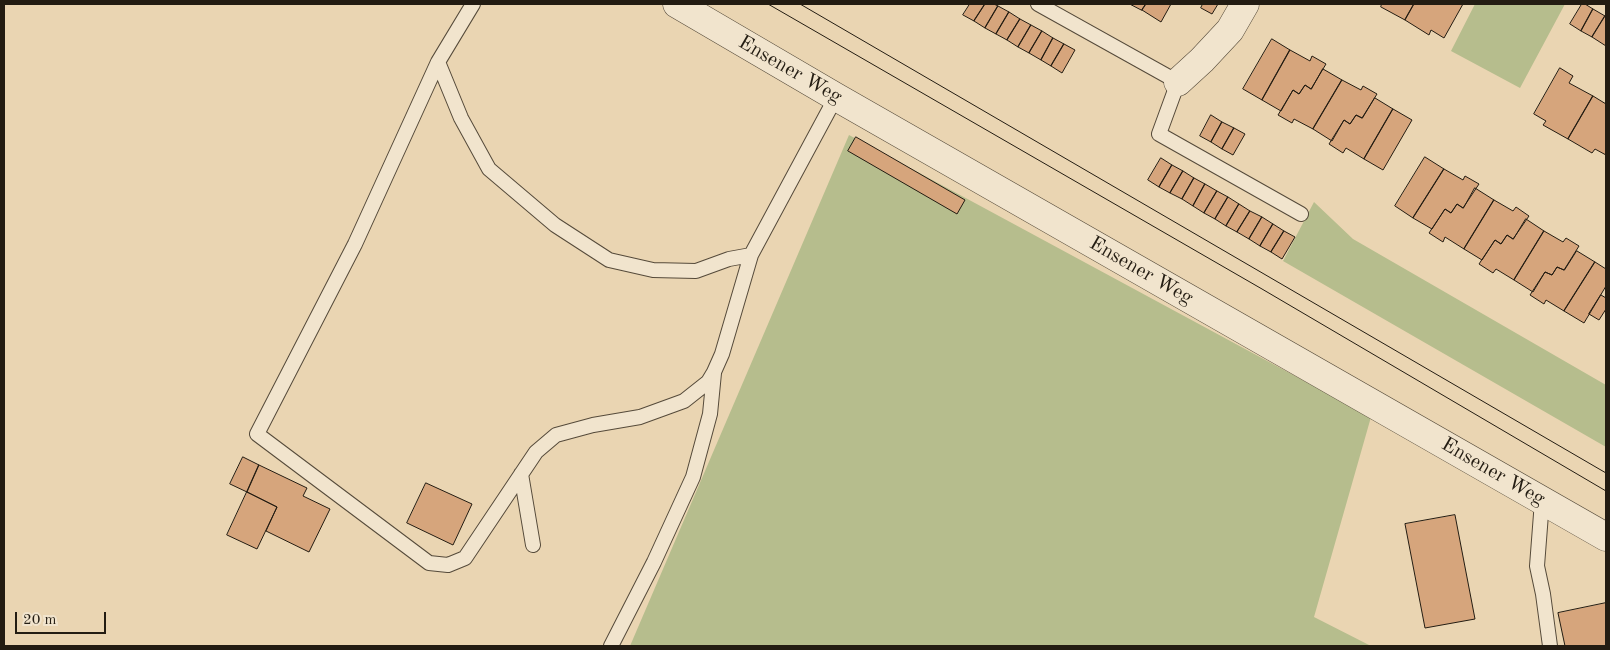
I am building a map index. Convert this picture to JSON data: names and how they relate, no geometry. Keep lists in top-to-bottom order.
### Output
{
  "streets": {
    "street": ["Ensener Weg"]
  },
  "scale_bar": "20 m"
}
